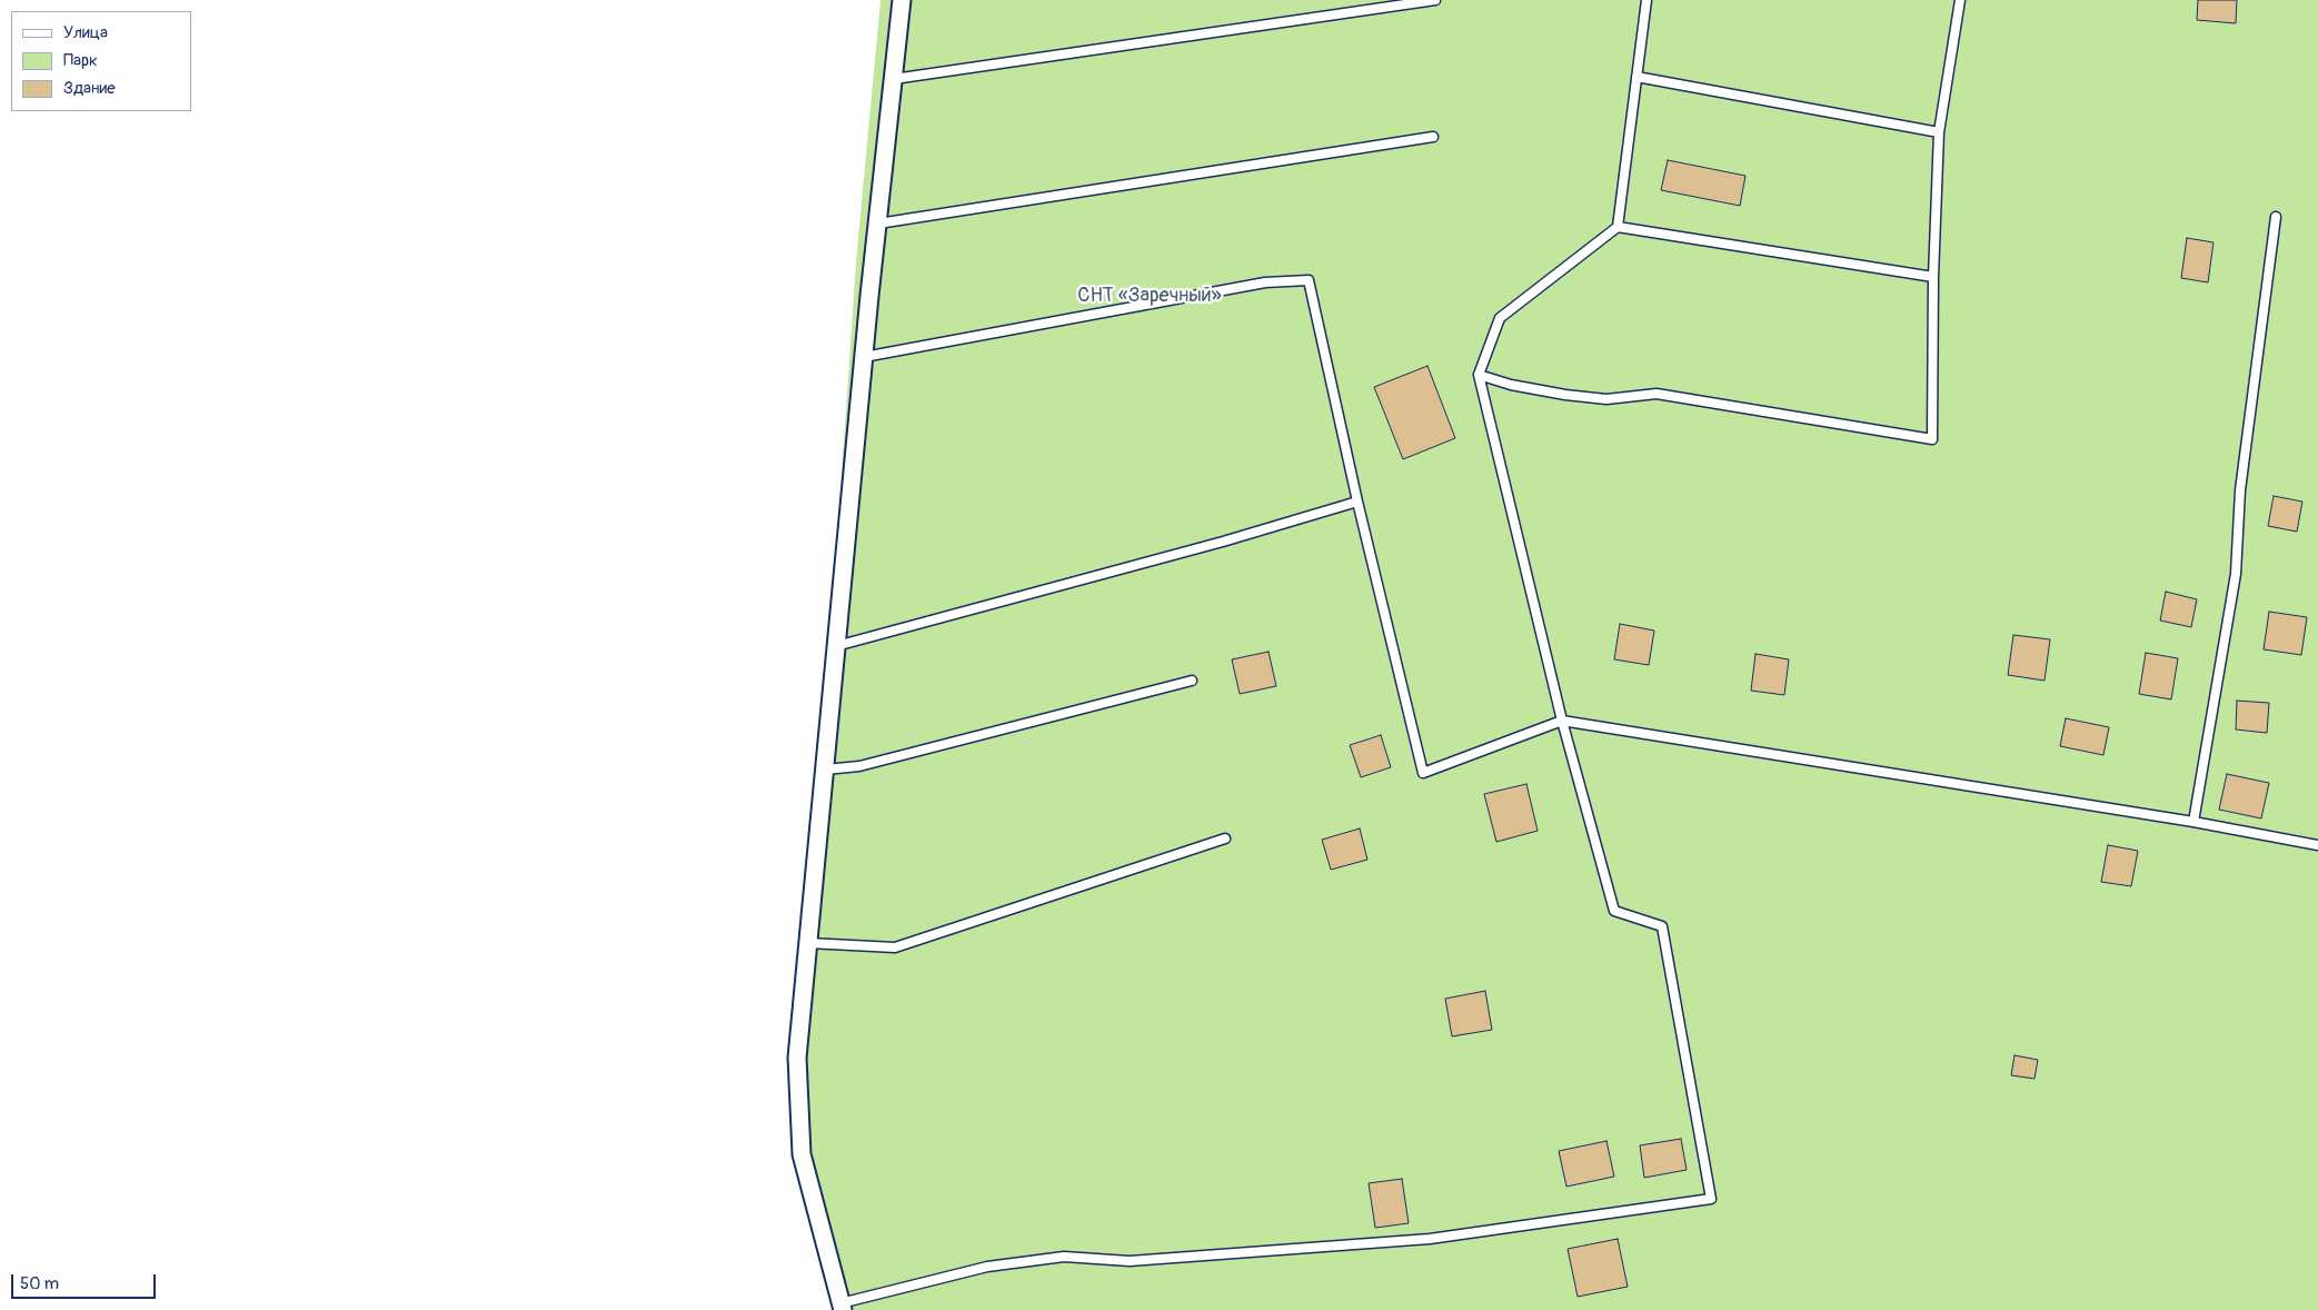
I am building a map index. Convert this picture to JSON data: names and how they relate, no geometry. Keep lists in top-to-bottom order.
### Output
{
  "parks": ["СНТ «Заречный»"],
  "legend": ["Улица", "Парк", "Здание"],
  "scale_bar": "50 m"
}
